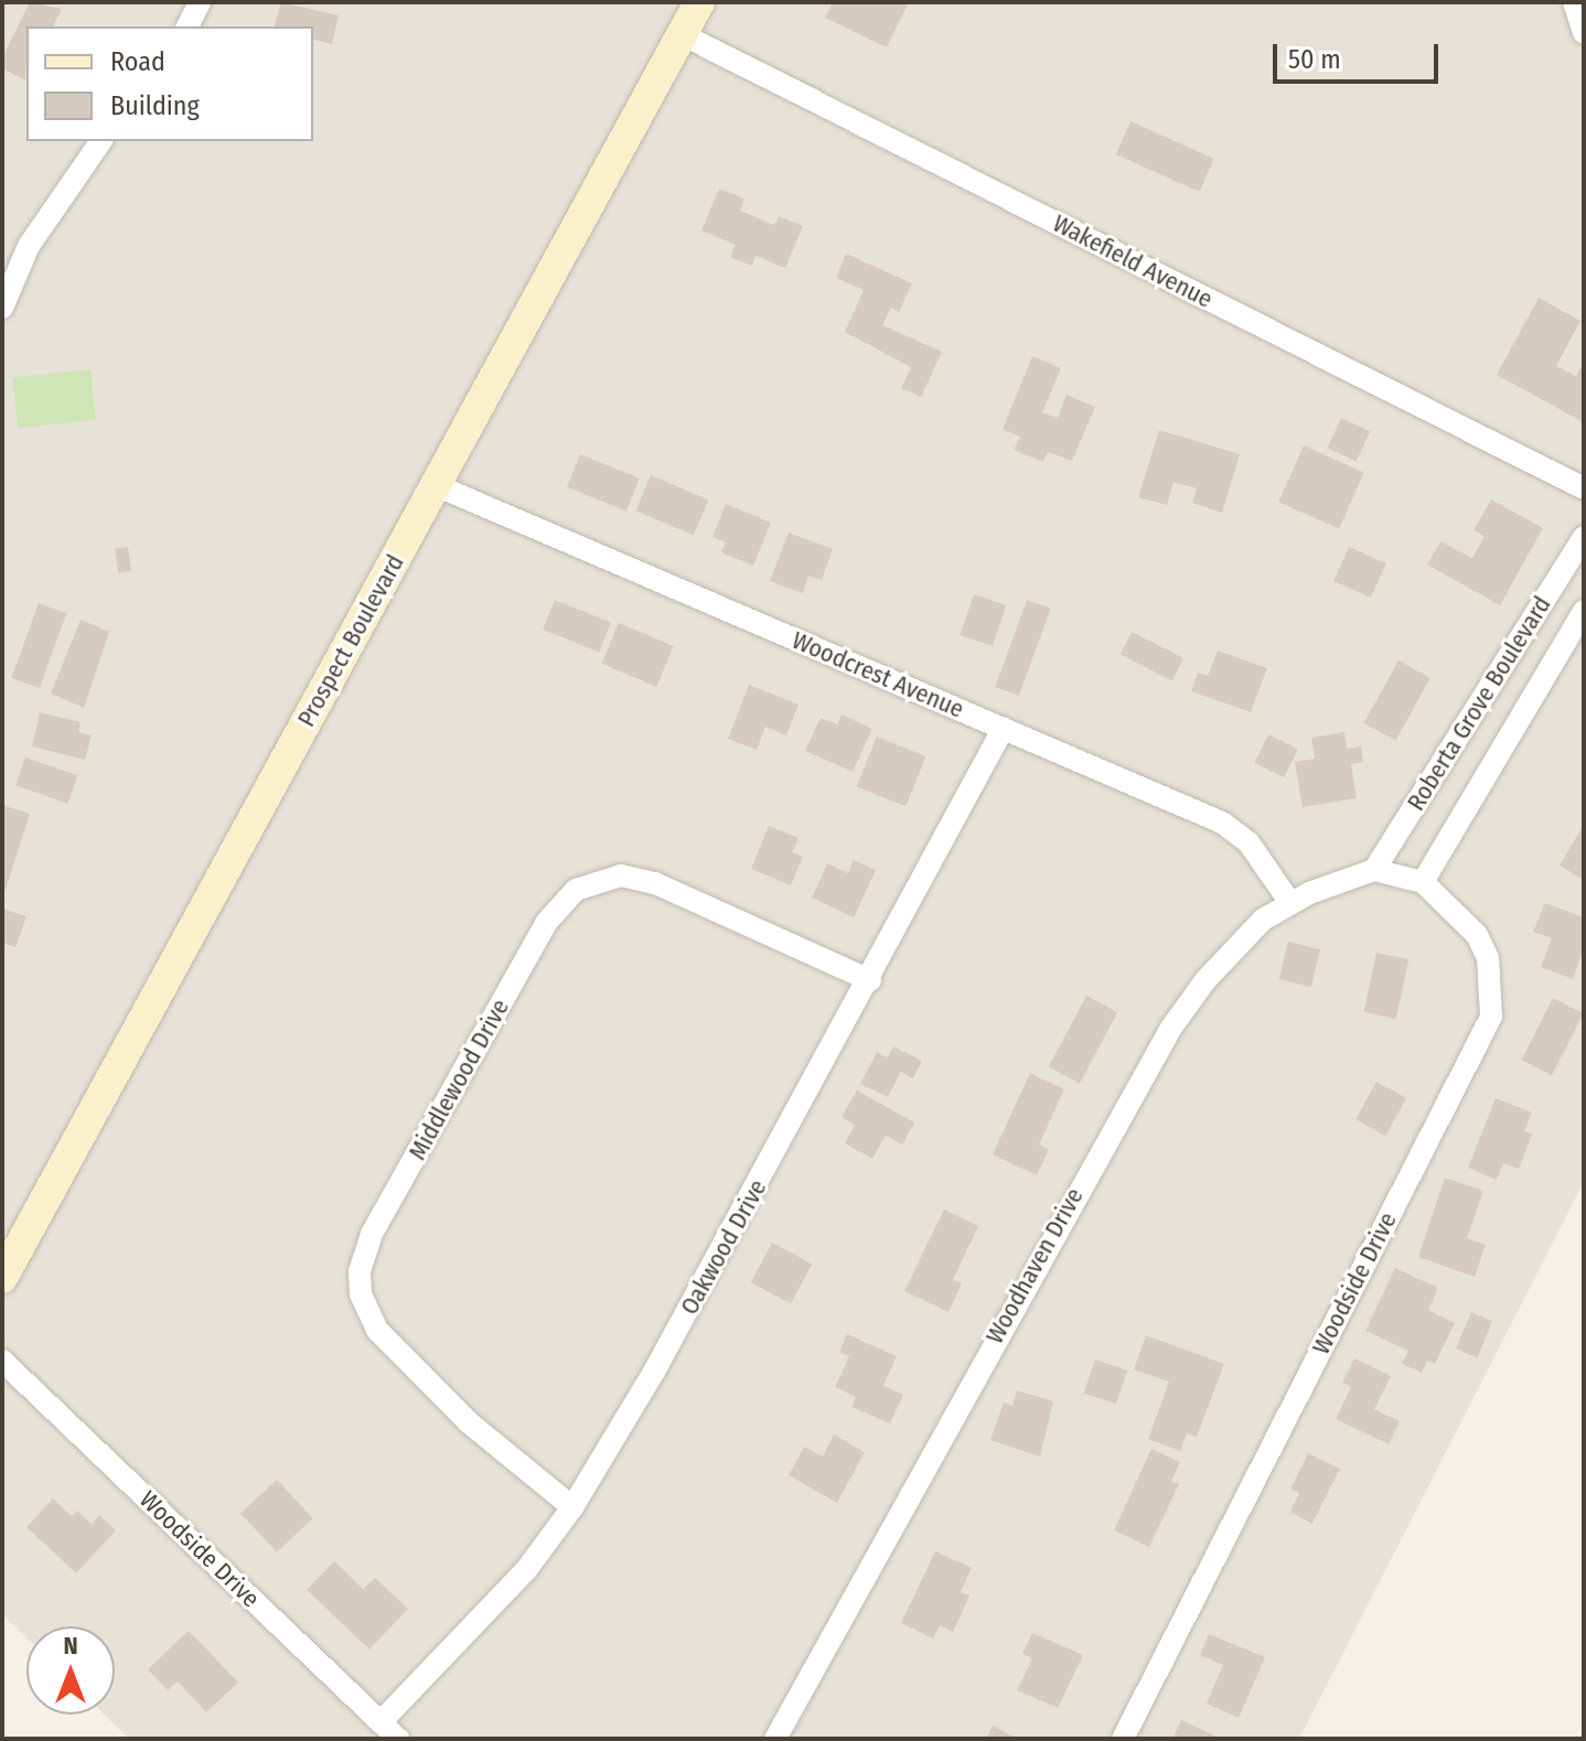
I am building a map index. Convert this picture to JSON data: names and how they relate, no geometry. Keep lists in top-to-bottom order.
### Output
{
  "streets": {
    "main road": ["Prospect Boulevard"],
    "street": [
      "Wakefield Avenue",
      "Woodcrest Avenue",
      "Roberta Grove Boulevard",
      "Middlewood Drive",
      "Oakwood Drive",
      "Woodhaven Drive",
      "Woodside Drive"
    ]
  },
  "crossings": [
    ["Wakefield Avenue", "Prospect Boulevard"],
    ["Prospect Boulevard", "Woodcrest Avenue"],
    ["Woodcrest Avenue", "Oakwood Drive"],
    ["Woodcrest Avenue", "Woodhaven Drive"],
    ["Roberta Grove Boulevard", "Woodhaven Drive"],
    ["Roberta Grove Boulevard", "Woodside Drive"],
    ["Middlewood Drive", "Oakwood Drive"],
    ["Oakwood Drive", "Woodside Drive"]
  ],
  "legend": ["Road", "Building"],
  "scale_bar": "50 m",
  "north": "top"
}
